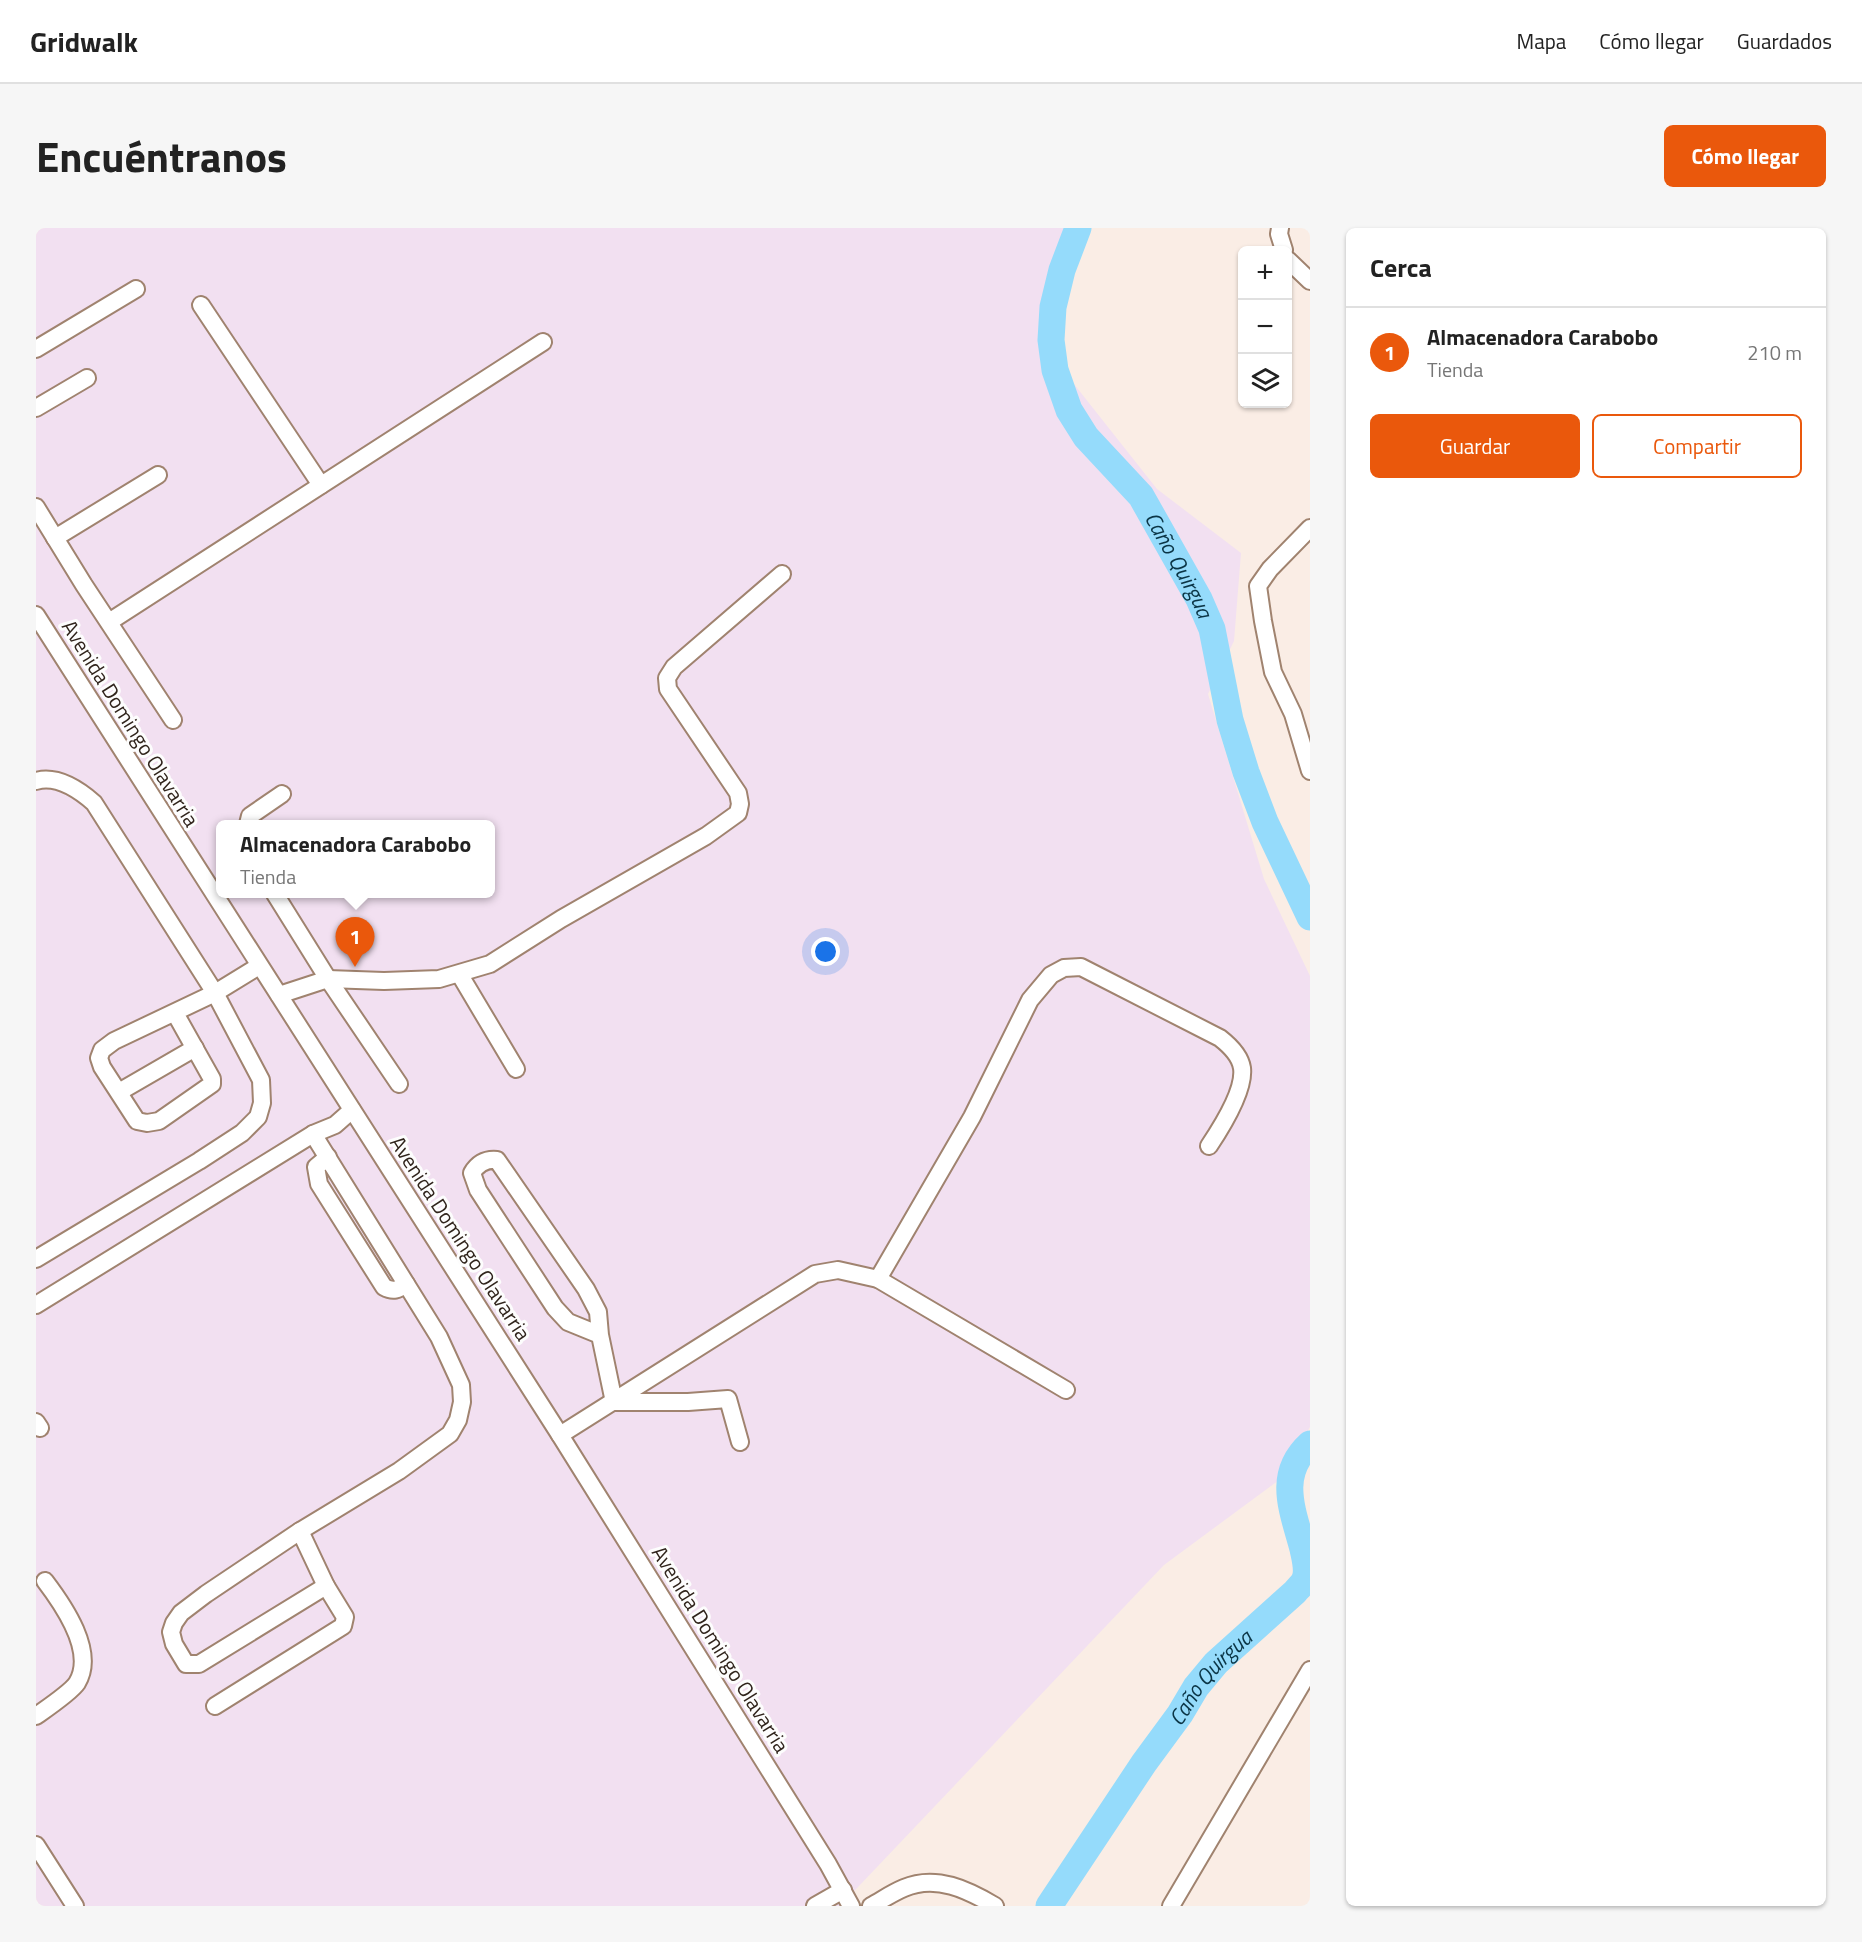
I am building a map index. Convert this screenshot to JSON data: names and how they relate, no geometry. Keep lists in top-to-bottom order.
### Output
{
  "streets": {
    "street": ["Avenida Domingo Olavarria"]
  },
  "water": ["Caño Quirgua"],
  "page": {
    "header": "Gridwalk",
    "nav": ["Mapa", "Cómo llegar", "Guardados"],
    "title": "Encuéntranos",
    "buttons": [
      "Cómo llegar",
      ["Guardar", "Compartir"]
    ],
    "heading": "Cerca",
    "map_buttons": ["+", "−"],
    "list": [
      {
        "mark": "1",
        "name": "Almacenadora Carabobo",
        "note": "Tienda",
        "value": "210 m"
      }
    ],
    "popup": ["Almacenadora Carabobo", "Tienda"],
    "pins": "1"
  }
}
